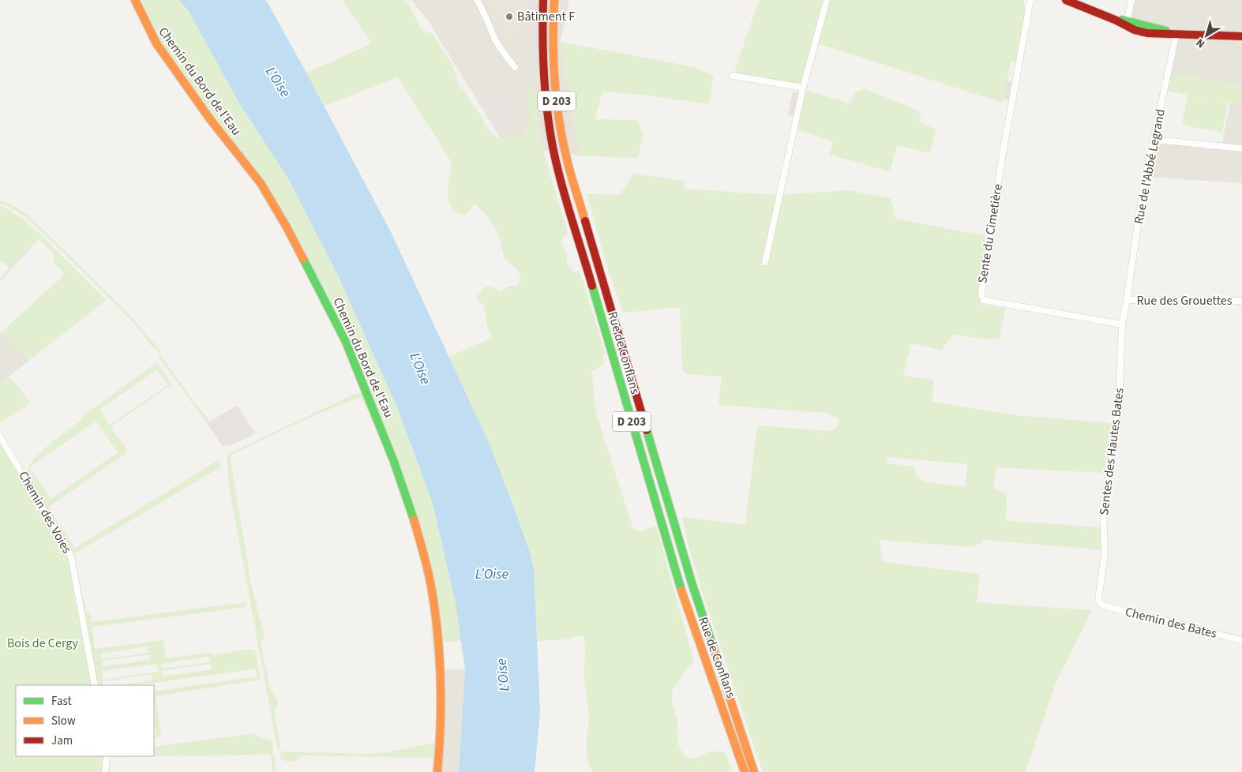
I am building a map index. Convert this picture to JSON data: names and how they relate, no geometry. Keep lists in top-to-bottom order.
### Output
{
  "streets": {
    "main road": ["Chemin du Bord de l'Eau", "D 203", "Rue de Conflans"],
    "street": [
      "Rue de l'Abbé Legrand",
      "Sente du Cimetière",
      "Rue des Grouettes",
      "Sentes des Hautes Bates",
      "Chemin des Voies",
      "Chemin des Bates"
    ]
  },
  "crossings": [
    ["Rue de l'Abbé Legrand", "Rue des Grouettes"],
    ["Rue de l'Abbé Legrand", "Sentes des Hautes Bates"],
    ["Sente du Cimetière", "Sentes des Hautes Bates"],
    ["Rue des Grouettes", "Sentes des Hautes Bates"],
    ["Sentes des Hautes Bates", "Chemin des Bates"]
  ],
  "water": ["L'Oise", "L’Oise"],
  "parks": ["Bois de Cergy"],
  "places": ["Bâtiment F"],
  "legend": ["Fast", "Slow", "Jam"],
  "north": "bottom left"
}
